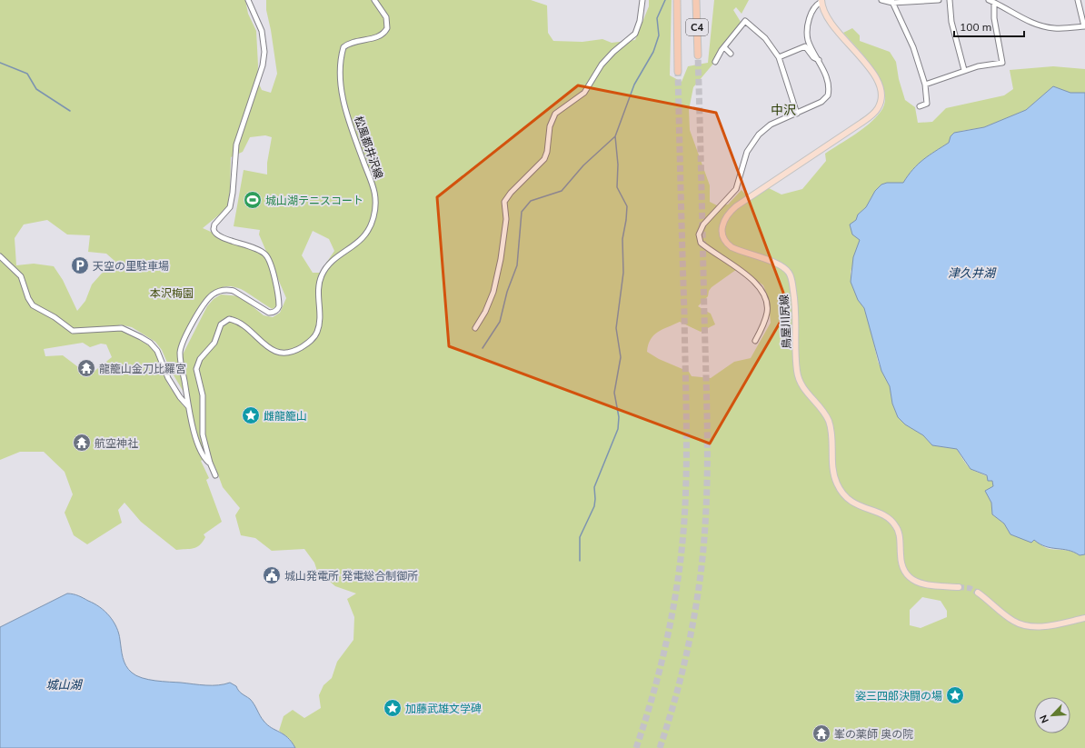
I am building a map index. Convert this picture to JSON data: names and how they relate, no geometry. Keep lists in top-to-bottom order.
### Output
{
  "streets": {
    "highway": ["C4"],
    "main road": ["鳥屋川尻線"],
    "street": ["松風都井沢線"]
  },
  "districts": ["中沢"],
  "water": ["津久井湖", "城山湖"],
  "parks": ["本沢梅園"],
  "places": {
    "sports": ["城山湖テニスコート"],
    "parking": ["天空の里駐車場"],
    "temple": ["龍籠山金刀比羅宮", "航空神社", "峯の薬師 奥の院"],
    "place": ["雌龍籠山", "姿三四郎決闘の場", "加藤武雄文学碑"],
    "public building": ["城山発電所 発電総合制御所"]
  },
  "scale_bar": "100 m",
  "north": "bottom left"
}
